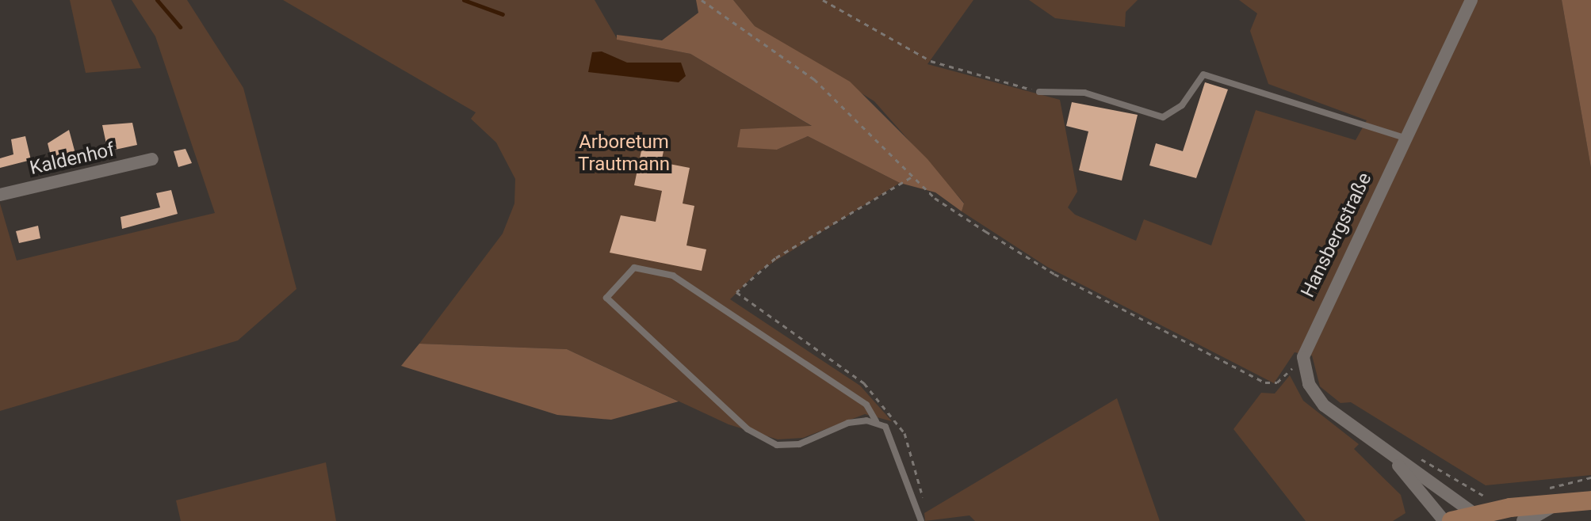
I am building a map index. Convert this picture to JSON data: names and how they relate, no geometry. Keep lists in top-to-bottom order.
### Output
{
  "streets": {
    "street": ["Kaldenhof", "Hansbergstraße"]
  },
  "parks": ["Arboretum Trautmann"]
}
